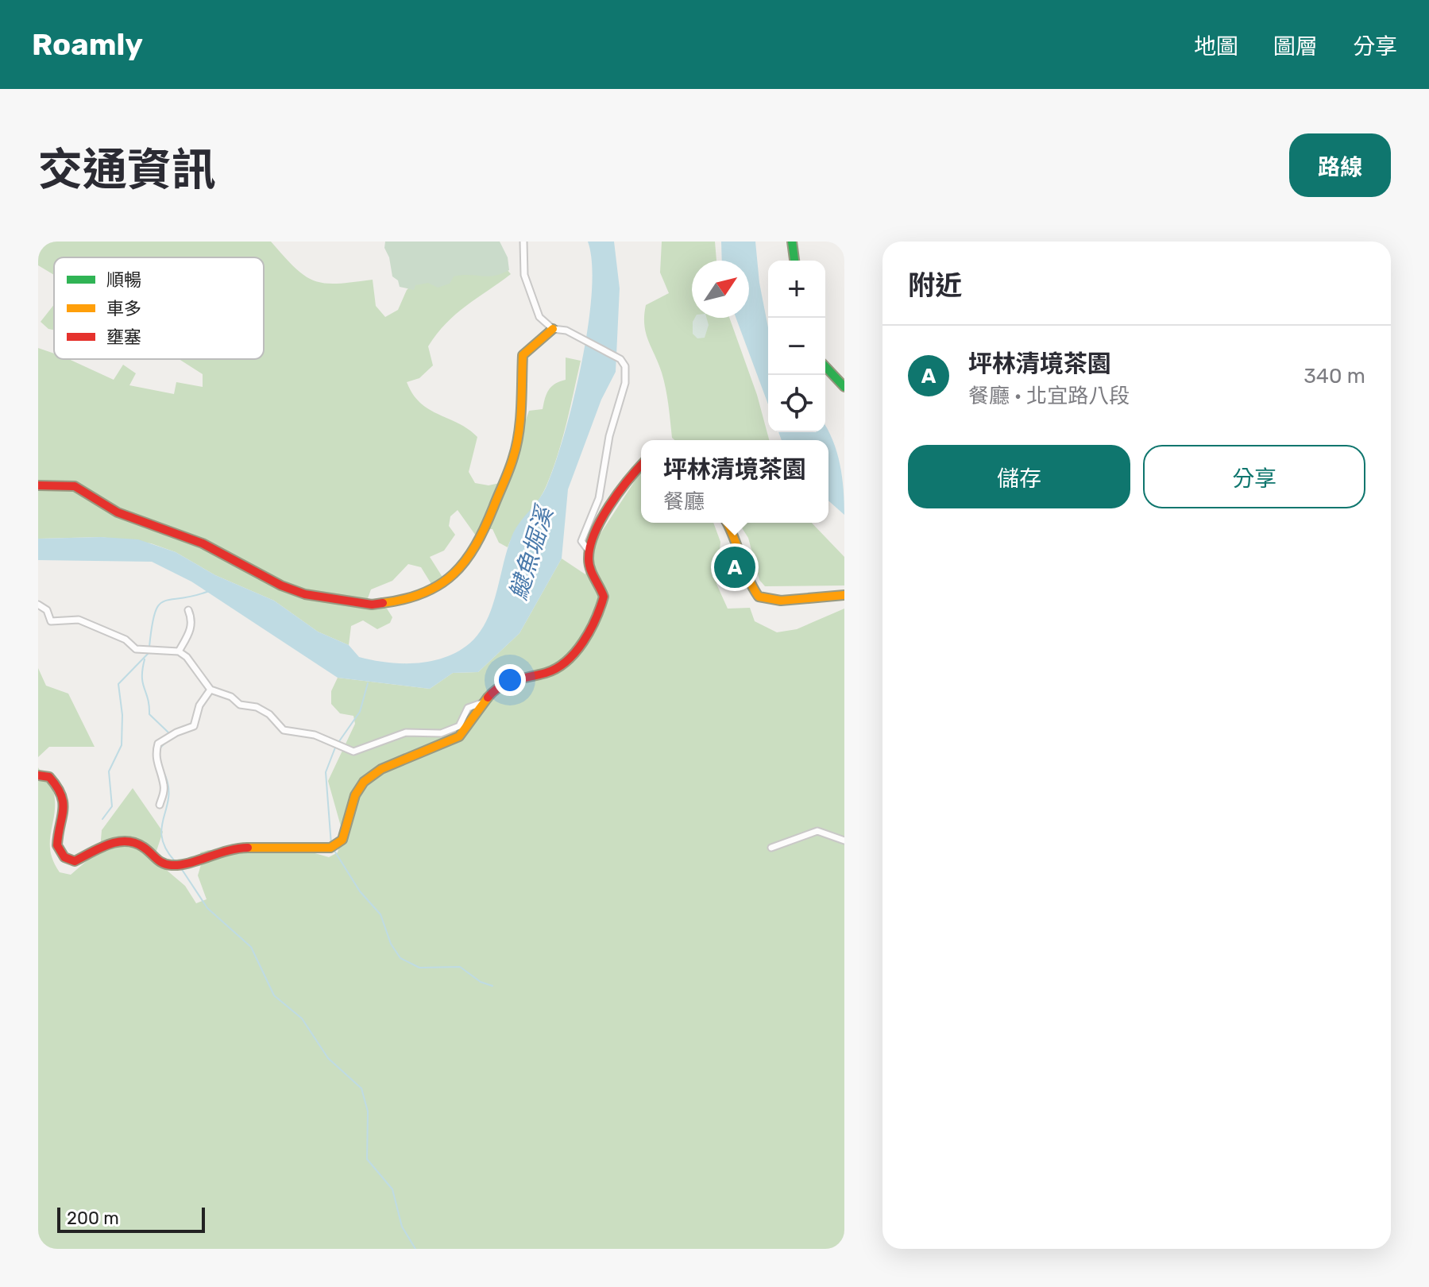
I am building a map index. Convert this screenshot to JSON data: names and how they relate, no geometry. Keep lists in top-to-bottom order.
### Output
{
  "water": ["𩻸魚堀溪"],
  "legend": ["順暢", "車多", "壅塞"],
  "scale_bar": "200 m",
  "north": "top right",
  "page": {
    "header": "Roamly",
    "nav": ["地圖", "圖層", "分享"],
    "title": "交通資訊",
    "buttons": [
      "路線",
      ["儲存", "分享"]
    ],
    "heading": "附近",
    "map_buttons": ["+", "−"],
    "list": [
      {
        "mark": "A",
        "name": "坪林清境茶園",
        "note": "餐廳 · 北宜路八段",
        "value": "340 m"
      }
    ],
    "popup": ["坪林清境茶園", "餐廳"],
    "pins": "A",
    "scale": "200 m"
  }
}
